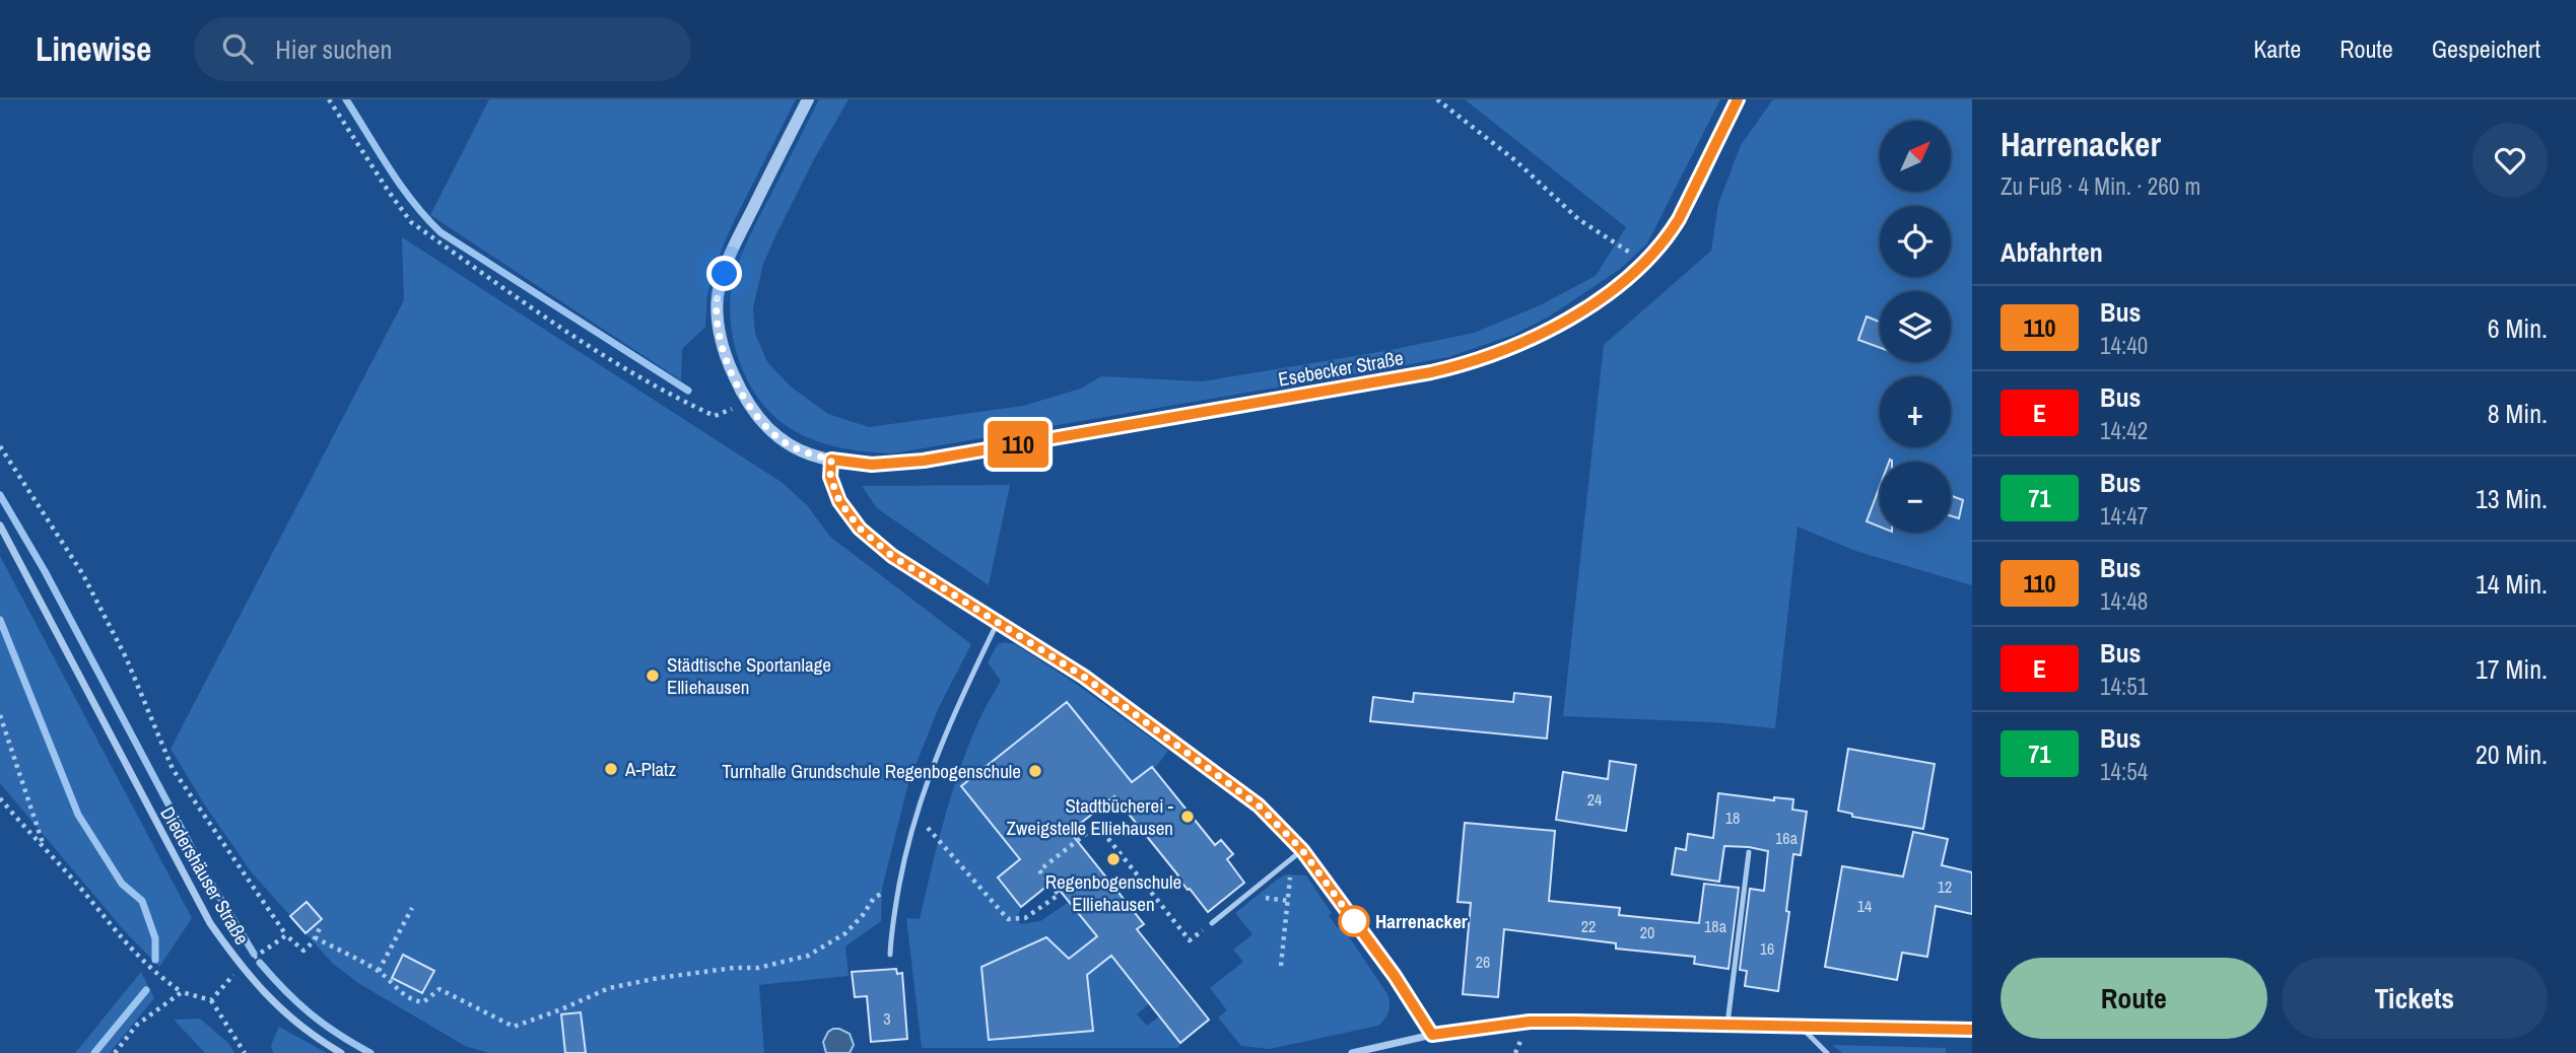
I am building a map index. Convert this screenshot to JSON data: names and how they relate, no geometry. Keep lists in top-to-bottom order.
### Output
{
  "streets": {
    "street": ["Esebecker Straße", "Diedershäuser Straße"]
  },
  "places": [
    "Städtische Sportanlage Elliehausen",
    "A-Platz",
    "Turnhalle Grundschule Regenbogenschule",
    "Stadtbücherei - Zweigstelle Elliehausen",
    "Regenbogenschule Elliehausen",
    "Harrenacker"
  ],
  "lines": ["bus line 110"],
  "house_numbers": [
    "24",
    "18",
    "16a",
    "12",
    "14",
    "22",
    "18a",
    "20",
    "16",
    "26",
    "3"
  ],
  "north": "top right",
  "page": {
    "header": "Linewise",
    "search": "Hier suchen",
    "nav": ["Karte", "Route", "Gespeichert"],
    "on_map": "110",
    "heading": [
      ["Harrenacker", "Zu Fuß · 4 Min. · 260 m"],
      "Abfahrten"
    ],
    "map_buttons": ["+", "−"],
    "list": [
      {
        "mark": "110",
        "name": "Bus",
        "note": "14:40",
        "value": "6 Min."
      },
      {
        "mark": "E",
        "name": "Bus",
        "note": "14:42",
        "value": "8 Min."
      },
      {
        "mark": "71",
        "name": "Bus",
        "note": "14:47",
        "value": "13 Min."
      },
      {
        "mark": "110",
        "name": "Bus",
        "note": "14:48",
        "value": "14 Min."
      },
      {
        "mark": "E",
        "name": "Bus",
        "note": "14:51",
        "value": "17 Min."
      },
      {
        "mark": "71",
        "name": "Bus",
        "note": "14:54",
        "value": "20 Min."
      }
    ],
    "buttons": ["Route", "Tickets"]
  }
}
